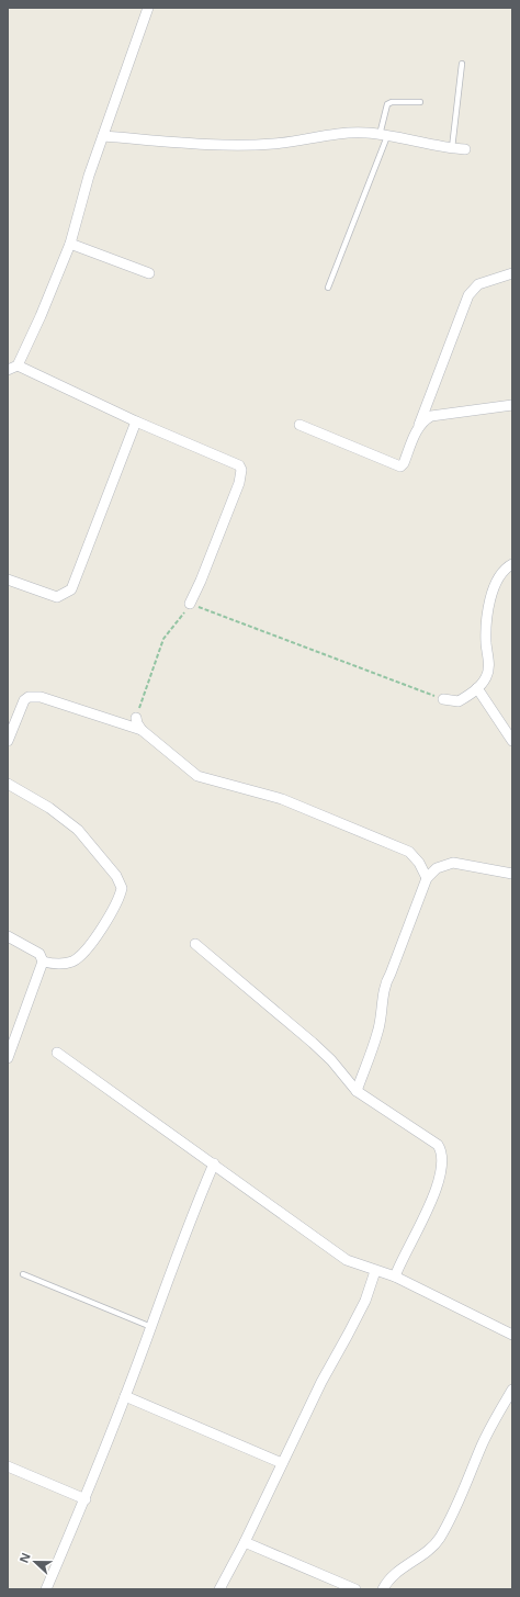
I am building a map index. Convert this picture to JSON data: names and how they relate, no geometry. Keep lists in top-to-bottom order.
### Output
{
  "north": "left"
}
